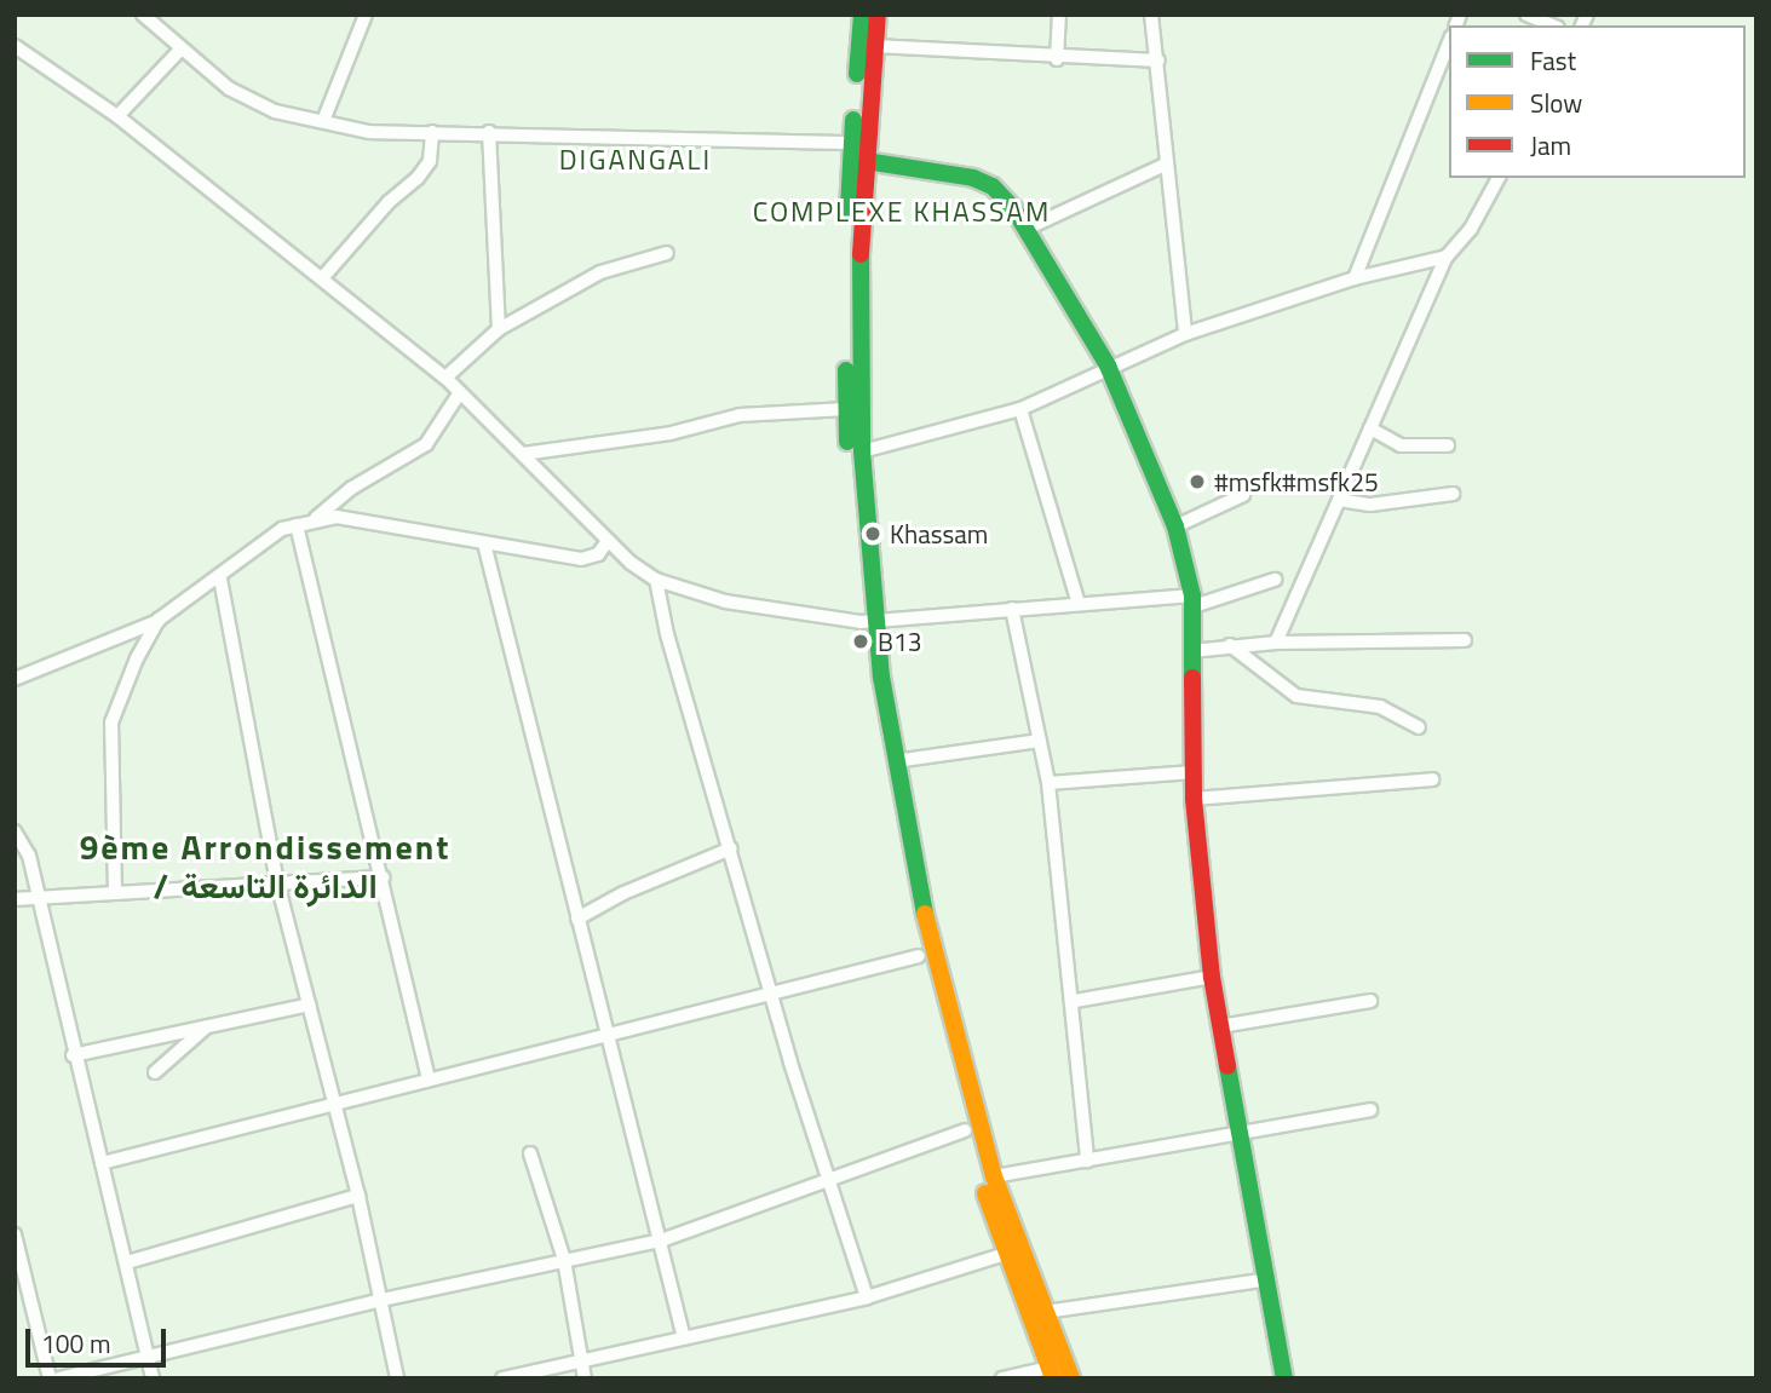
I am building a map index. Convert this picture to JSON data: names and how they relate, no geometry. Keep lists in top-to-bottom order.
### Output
{
  "districts": ["DIGANGALI", "COMPLEXE KHASSAM", "9ème Arrondissement / الدائرة التاسعة"],
  "places": ["#msfk#msfk25", "Khassam", "B13"],
  "legend": ["Fast", "Slow", "Jam"],
  "scale_bar": "100 m"
}
